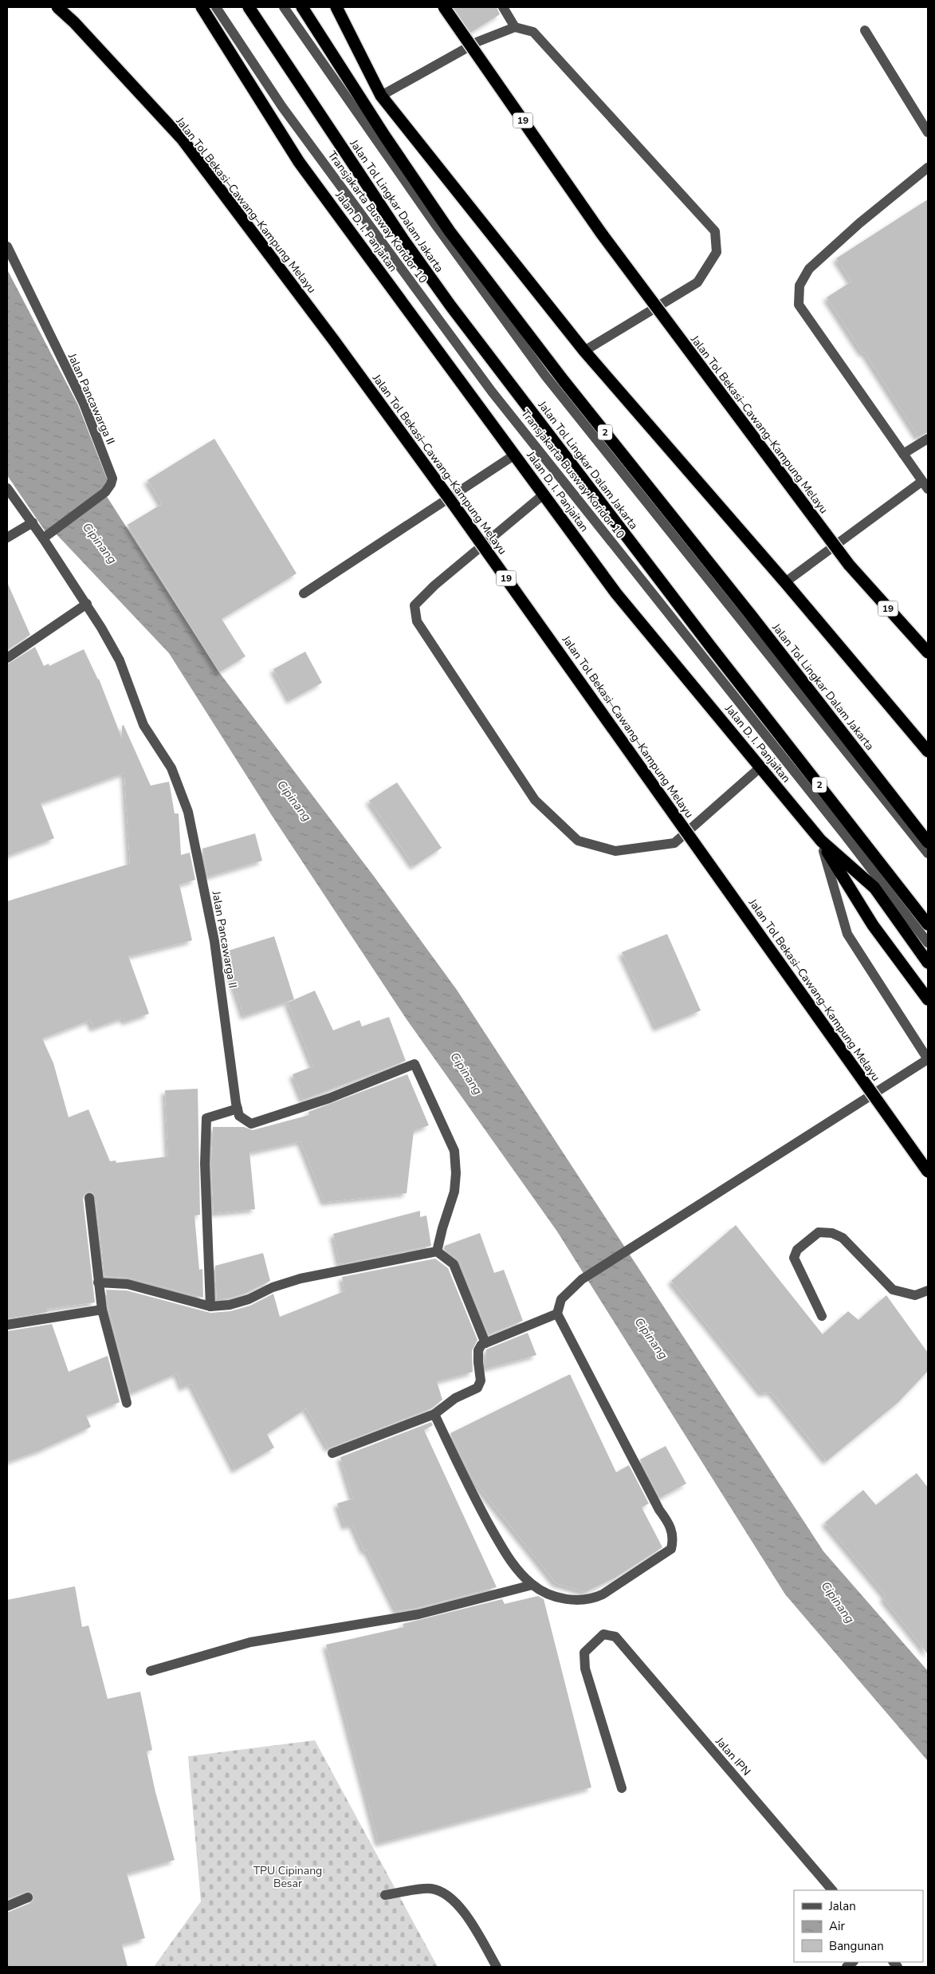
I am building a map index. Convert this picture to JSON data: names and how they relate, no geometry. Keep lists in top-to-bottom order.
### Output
{
  "streets": {
    "highway": [
      "19",
      "Jalan Tol Bekasi–Cawang–Kampung Melayu",
      "Jalan Tol Lingkar Dalam Jakarta",
      "Jalan D. I. Panjaitan",
      "2"
    ],
    "street": ["Transjakarta Busway Koridor 10", "Jalan Pancawarga II", "Jalan IPN"]
  },
  "water": ["Cipinang"],
  "parks": ["TPU Cipinang Besar"],
  "legend": ["Jalan", "Air", "Bangunan"]
}
